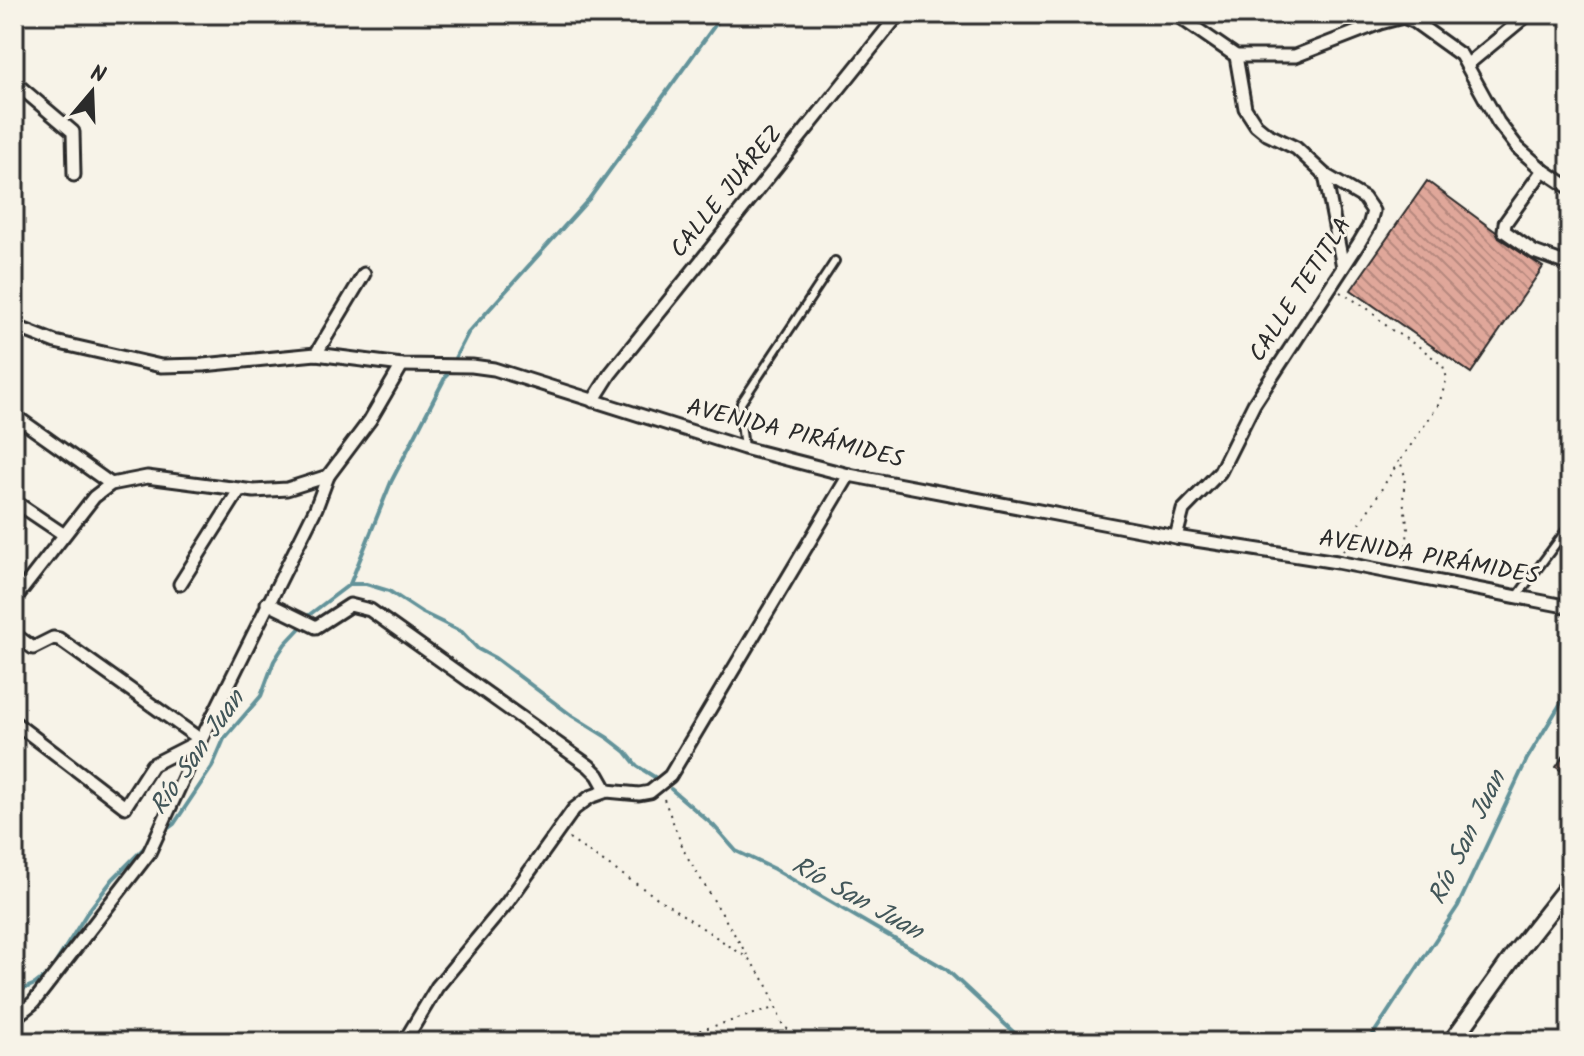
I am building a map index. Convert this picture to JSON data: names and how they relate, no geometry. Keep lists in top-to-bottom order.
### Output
{
  "streets": {
    "street": ["CALLE JUÁREZ", "CALLE TETITLA", "AVENIDA PIRÁMIDES"]
  },
  "crossings": [
    ["CALLE JUÁREZ", "AVENIDA PIRÁMIDES"],
    ["CALLE TETITLA", "AVENIDA PIRÁMIDES"]
  ],
  "water": ["Río San Juan"],
  "north": "top"
}
